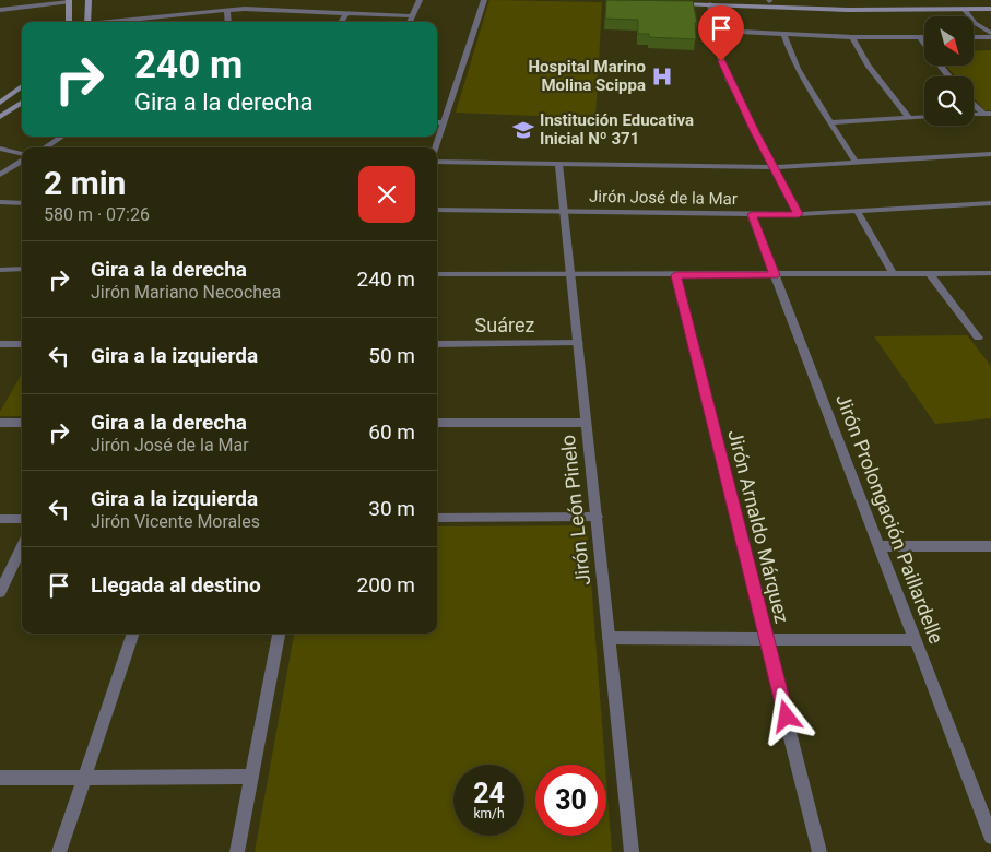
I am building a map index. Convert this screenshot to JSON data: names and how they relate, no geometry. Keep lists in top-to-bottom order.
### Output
{
  "streets": {
    "street": [
      "Jirón José de la Mar",
      "Suárez",
      "Jirón León Pinelo",
      "Jirón Prolongación Paillardelle",
      "Jirón Arnaldo Márquez"
    ]
  },
  "crossings": [
    ["Jirón José de la Mar", "Jirón León Pinelo"],
    ["Jirón José de la Mar", "Jirón Prolongación Paillardelle"],
    ["Suárez", "Jirón León Pinelo"]
  ],
  "places": {
    "hospital": ["Hospital Marino Molina Scippa"],
    "school or university": ["Institución Educativa Inicial Nº 371"]
  },
  "north": "bottom right",
  "page": {
    "turn": ["240 m", "Gira a la derecha"],
    "heading": ["2 min", "580 m · 07:26"],
    "list": [
      {
        "name": "Gira a la derecha",
        "note": "Jirón Mariano Necochea",
        "value": "240 m"
      },
      {
        "name": "Gira a la izquierda",
        "value": "50 m"
      },
      {
        "name": "Gira a la derecha",
        "note": "Jirón José de la Mar",
        "value": "60 m"
      },
      {
        "name": "Gira a la izquierda",
        "note": "Jirón Vicente Morales",
        "value": "30 m"
      },
      {
        "name": "Llegada al destino",
        "value": "200 m"
      }
    ],
    "speed": "24 km/h",
    "limit": "30"
  }
}
